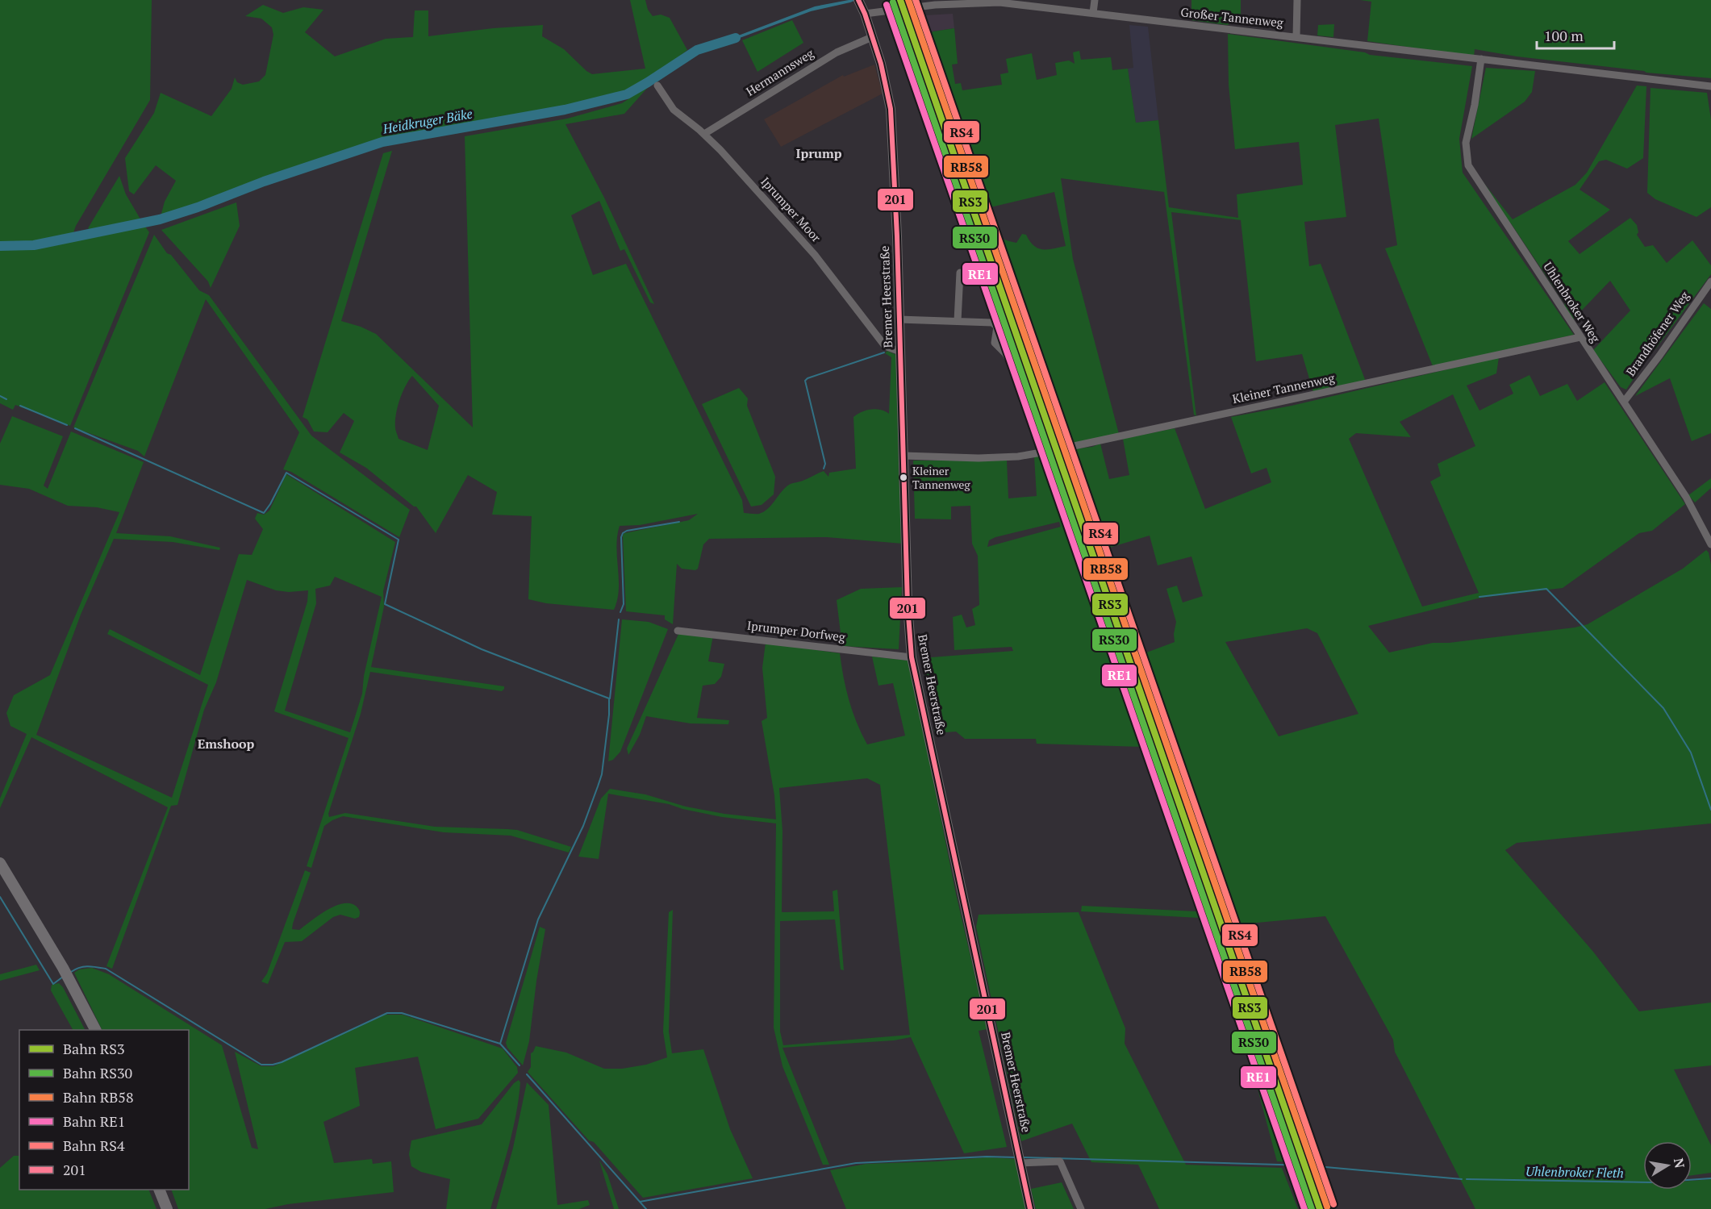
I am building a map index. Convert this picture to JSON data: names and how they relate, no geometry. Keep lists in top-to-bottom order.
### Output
{
  "streets": {
    "main road": ["Bremer Heerstraße"],
    "street": [
      "Großer Tannenweg",
      "Hermannsweg",
      "Iprumper Moor",
      "Uhlenbroker Weg",
      "Brandhöfener Weg",
      "Kleiner Tannenweg",
      "Iprumper Dorfweg"
    ]
  },
  "crossings": [
    ["Großer Tannenweg", "Bremer Heerstraße"],
    ["Großer Tannenweg", "Uhlenbroker Weg"],
    ["Hermannsweg", "Iprumper Moor"],
    ["Hermannsweg", "Bremer Heerstraße"],
    ["Iprumper Moor", "Bremer Heerstraße"],
    ["Bremer Heerstraße", "Kleiner Tannenweg"],
    ["Bremer Heerstraße", "Iprumper Dorfweg"],
    ["Uhlenbroker Weg", "Brandhöfener Weg"],
    ["Uhlenbroker Weg", "Kleiner Tannenweg"]
  ],
  "districts": ["Iprump", "Emshoop"],
  "water": ["Heidkruger Bäke", "Uhlenbroker Fleth"],
  "places": ["Kleiner Tannenweg"],
  "lines": [
    "rail line RS3",
    "rail line RB58",
    "rail line RS4",
    "transit line 201",
    "rail line RS30",
    "rail line RE1"
  ],
  "legend": [
    "Bahn RS3",
    "Bahn RS30",
    "Bahn RB58",
    "Bahn RE1",
    "Bahn RS4",
    "201"
  ],
  "scale_bar": "100 m",
  "north": "right"
}
